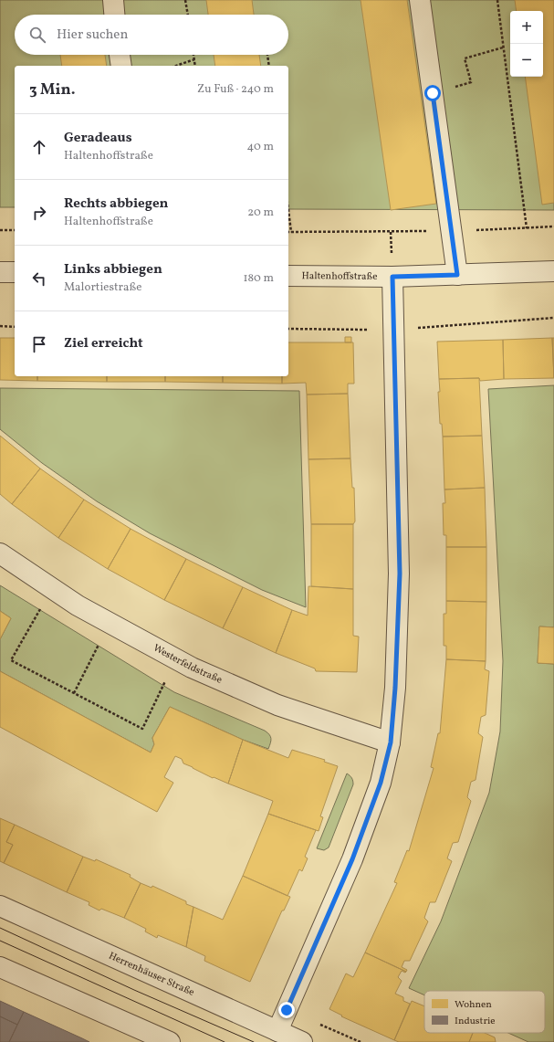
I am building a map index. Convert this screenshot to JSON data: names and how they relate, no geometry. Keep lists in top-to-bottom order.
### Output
{
  "streets": {
    "street": ["Haltenhoffstraße", "Westerfeldstraße", "Herrenhäuser Straße"]
  },
  "legend": ["Wohnen", "Industrie"],
  "page": {
    "map_buttons": ["+", "−"],
    "search": "Hier suchen",
    "heading": ["3 Min.", "Zu Fuß · 240 m"],
    "list": [
      ["Geradeaus", "Haltenhoffstraße", "40 m"],
      ["Rechts abbiegen", "Haltenhoffstraße", "20 m"],
      ["Links abbiegen", "Malortiestraße", "180 m"],
      "Ziel erreicht"
    ]
  }
}
